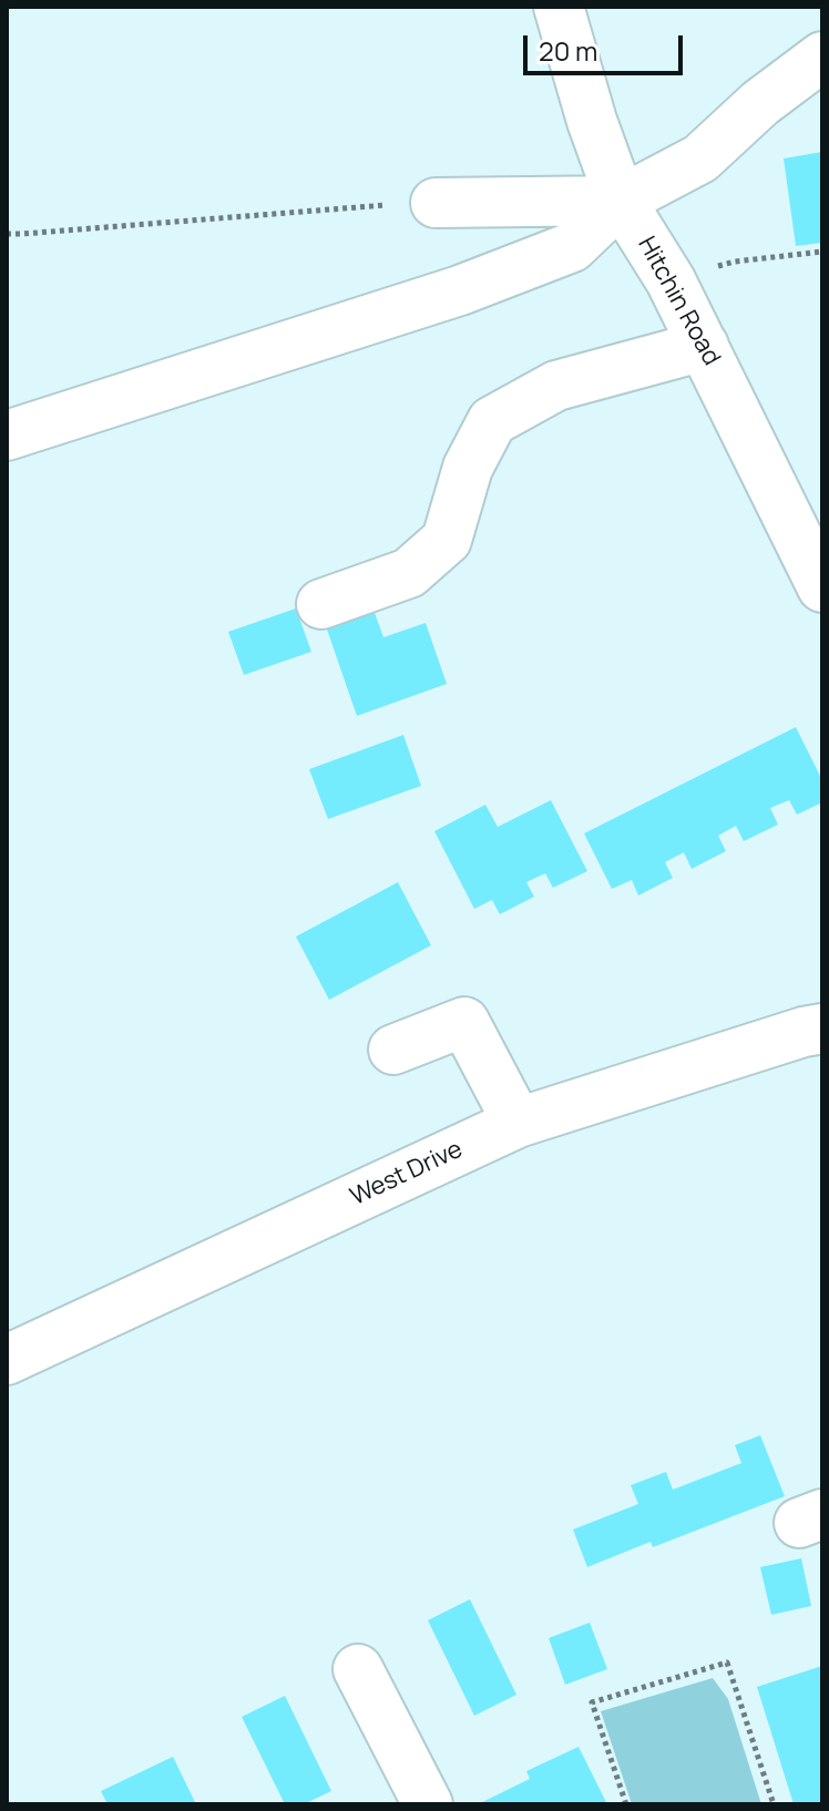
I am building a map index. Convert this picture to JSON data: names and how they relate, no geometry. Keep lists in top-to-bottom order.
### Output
{
  "streets": {
    "street": ["Hitchin Road", "West Drive"]
  },
  "scale_bar": "20 m"
}
